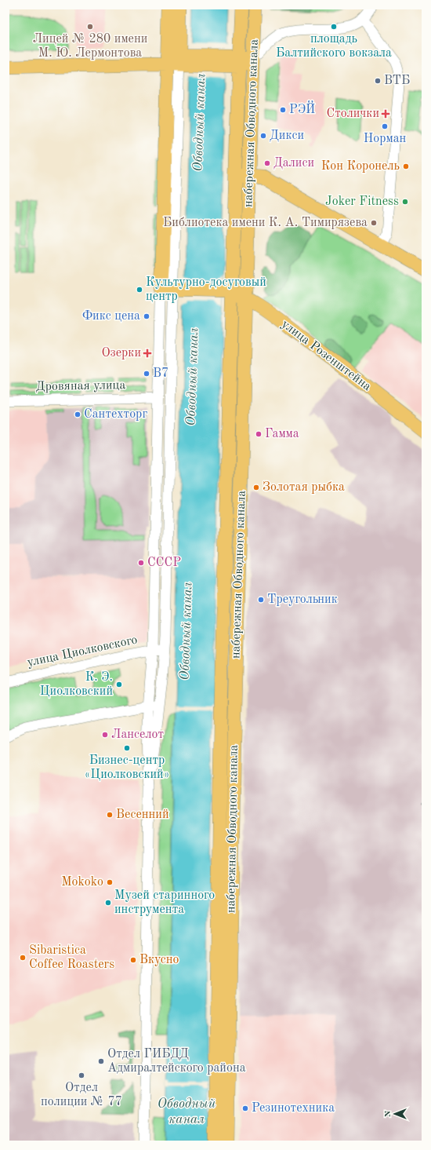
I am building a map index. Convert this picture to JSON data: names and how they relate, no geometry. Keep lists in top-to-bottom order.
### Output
{
  "streets": {
    "main road": ["набережная Обводного канала", "улица Розенштейна"],
    "street": ["Дровяная улица", "улица Циолковского"]
  },
  "crossings": [
    ["набережная Обводного канала", "улица Розенштейна"]
  ],
  "water": ["Обводный канал"],
  "places": {
    "other": [
      "Лицей № 280 имени М. Ю. Лермонтова",
      "площадь Балтийского вокзала",
      "ВТБ",
      "РЭЙ",
      "Норман",
      "Дикси",
      "Далиси",
      "Кон Коронель",
      "Joker Fitness",
      "Библиотека имени К. А. Тимирязева",
      "Культурно-досуговый центр",
      "Фикс цена",
      "В7",
      "Сантехторг",
      "Гамма",
      "Золотая рыбка",
      "СССР",
      "Треугольник",
      "К. Э. Циолковский",
      "Ланселот",
      "Бизнес-центр «Циолковский»",
      "Весенний",
      "Mokoko",
      "Музей старинного инструмента",
      "Sibaristica Coffee Roasters",
      "Вкусно",
      "Отдел ГИБДД Адмиралтейского района",
      "Отдел полиции № 77",
      "Резинотехника"
    ],
    "health": ["Столички", "Озерки"]
  },
  "north": "left"
}
